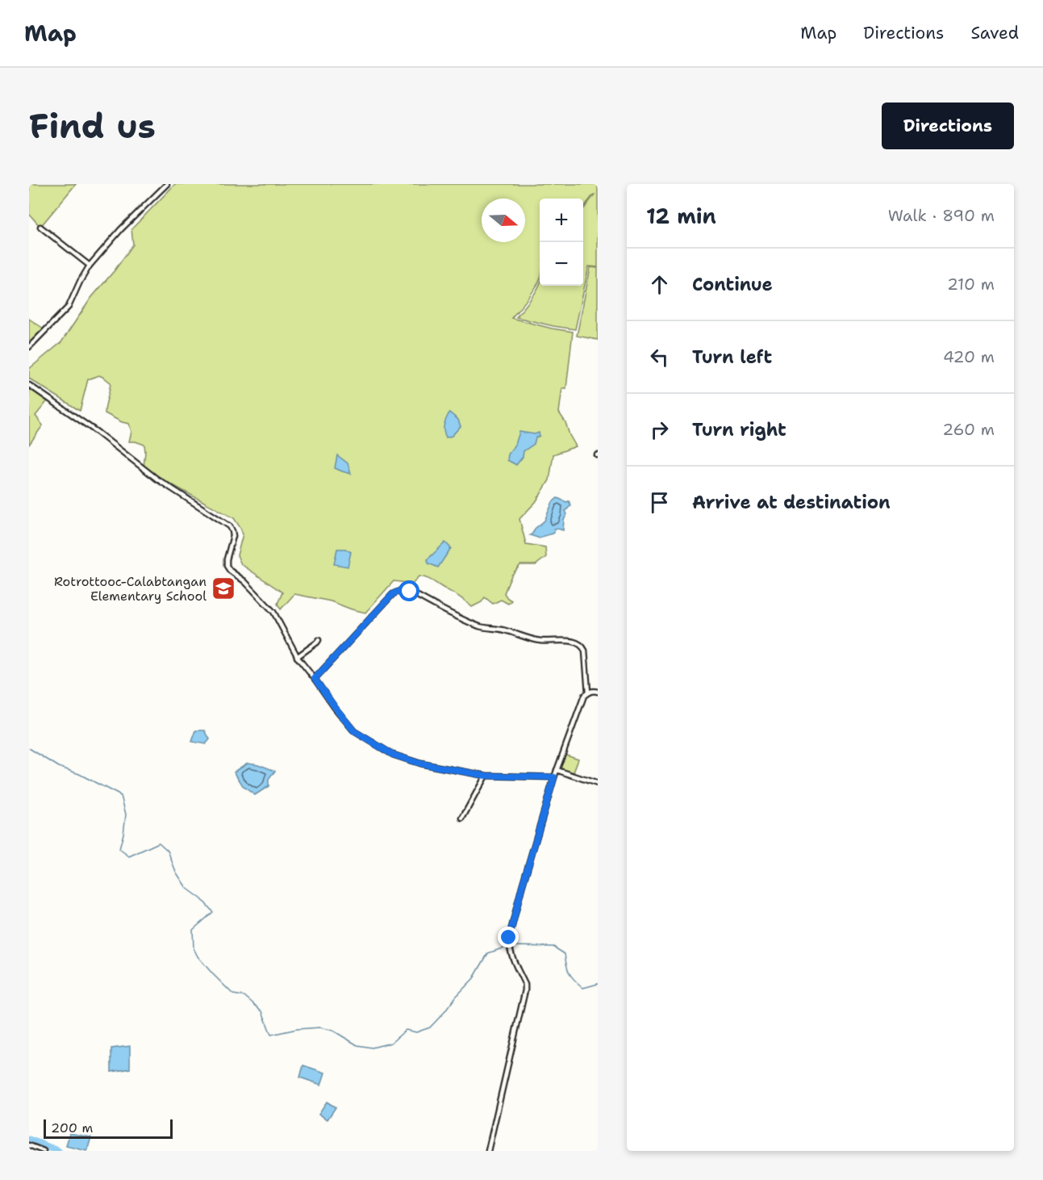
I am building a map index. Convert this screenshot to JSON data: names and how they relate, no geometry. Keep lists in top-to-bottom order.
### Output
{
  "places": {
    "school or university": ["Rotrottooc-Calabtangan Elementary School"]
  },
  "scale_bar": "200 m",
  "north": "right",
  "page": {
    "header": "Map",
    "nav": ["Map", "Directions", "Saved"],
    "buttons": "Directions",
    "title": "Find us",
    "heading": ["12 min", "Walk · 890 m"],
    "map_buttons": ["+", "−"],
    "list": [
      ["Continue", "210 m"],
      ["Turn left", "420 m"],
      ["Turn right", "260 m"],
      "Arrive at destination"
    ],
    "scale": "200 m"
  }
}
